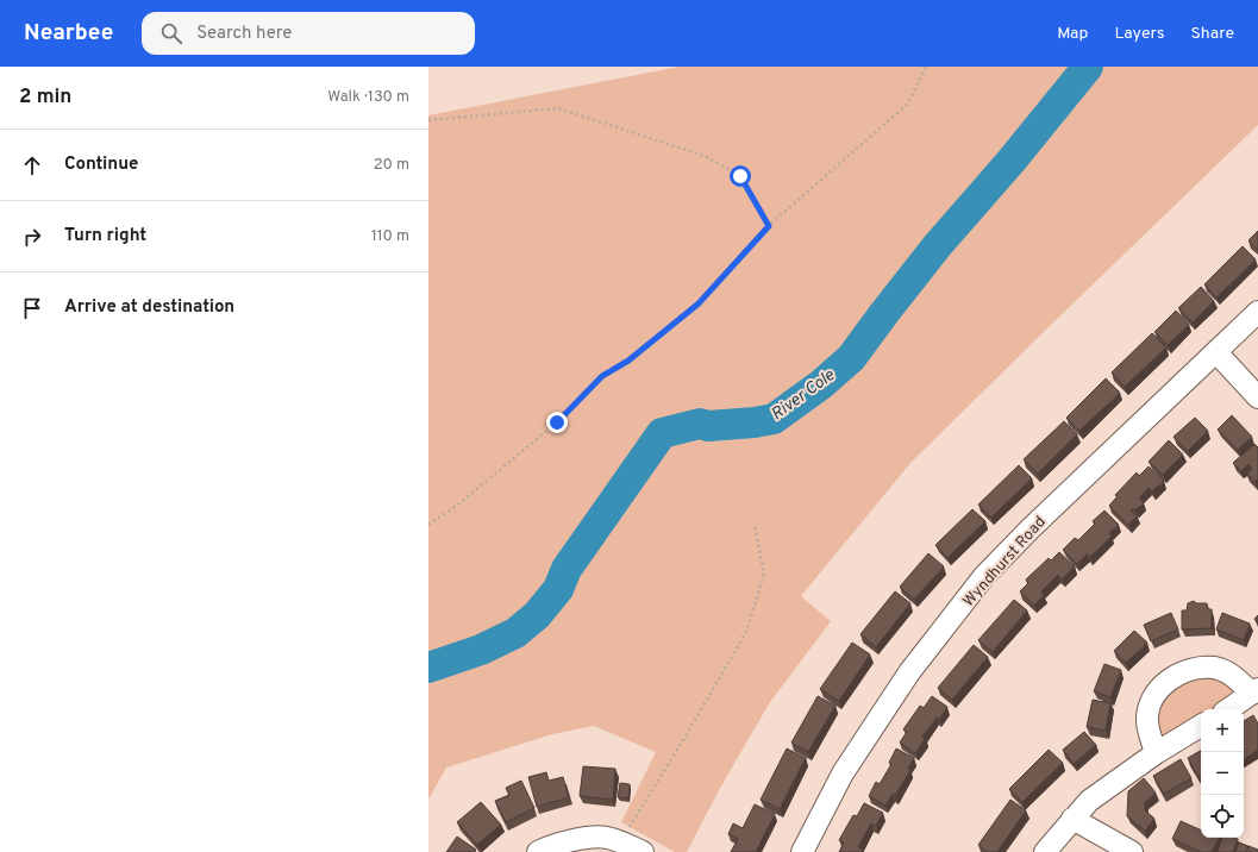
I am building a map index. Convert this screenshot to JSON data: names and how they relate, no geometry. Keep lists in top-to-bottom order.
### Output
{
  "streets": {
    "street": ["Wyndhurst Road"]
  },
  "water": ["River Cole"],
  "page": {
    "header": "Nearbee",
    "search": "Search here",
    "nav": ["Map", "Layers", "Share"],
    "heading": ["2 min", "Walk · 130 m"],
    "list": [
      ["Continue", "20 m"],
      ["Turn right", "110 m"],
      "Arrive at destination"
    ],
    "map_buttons": ["+", "−"]
  }
}
